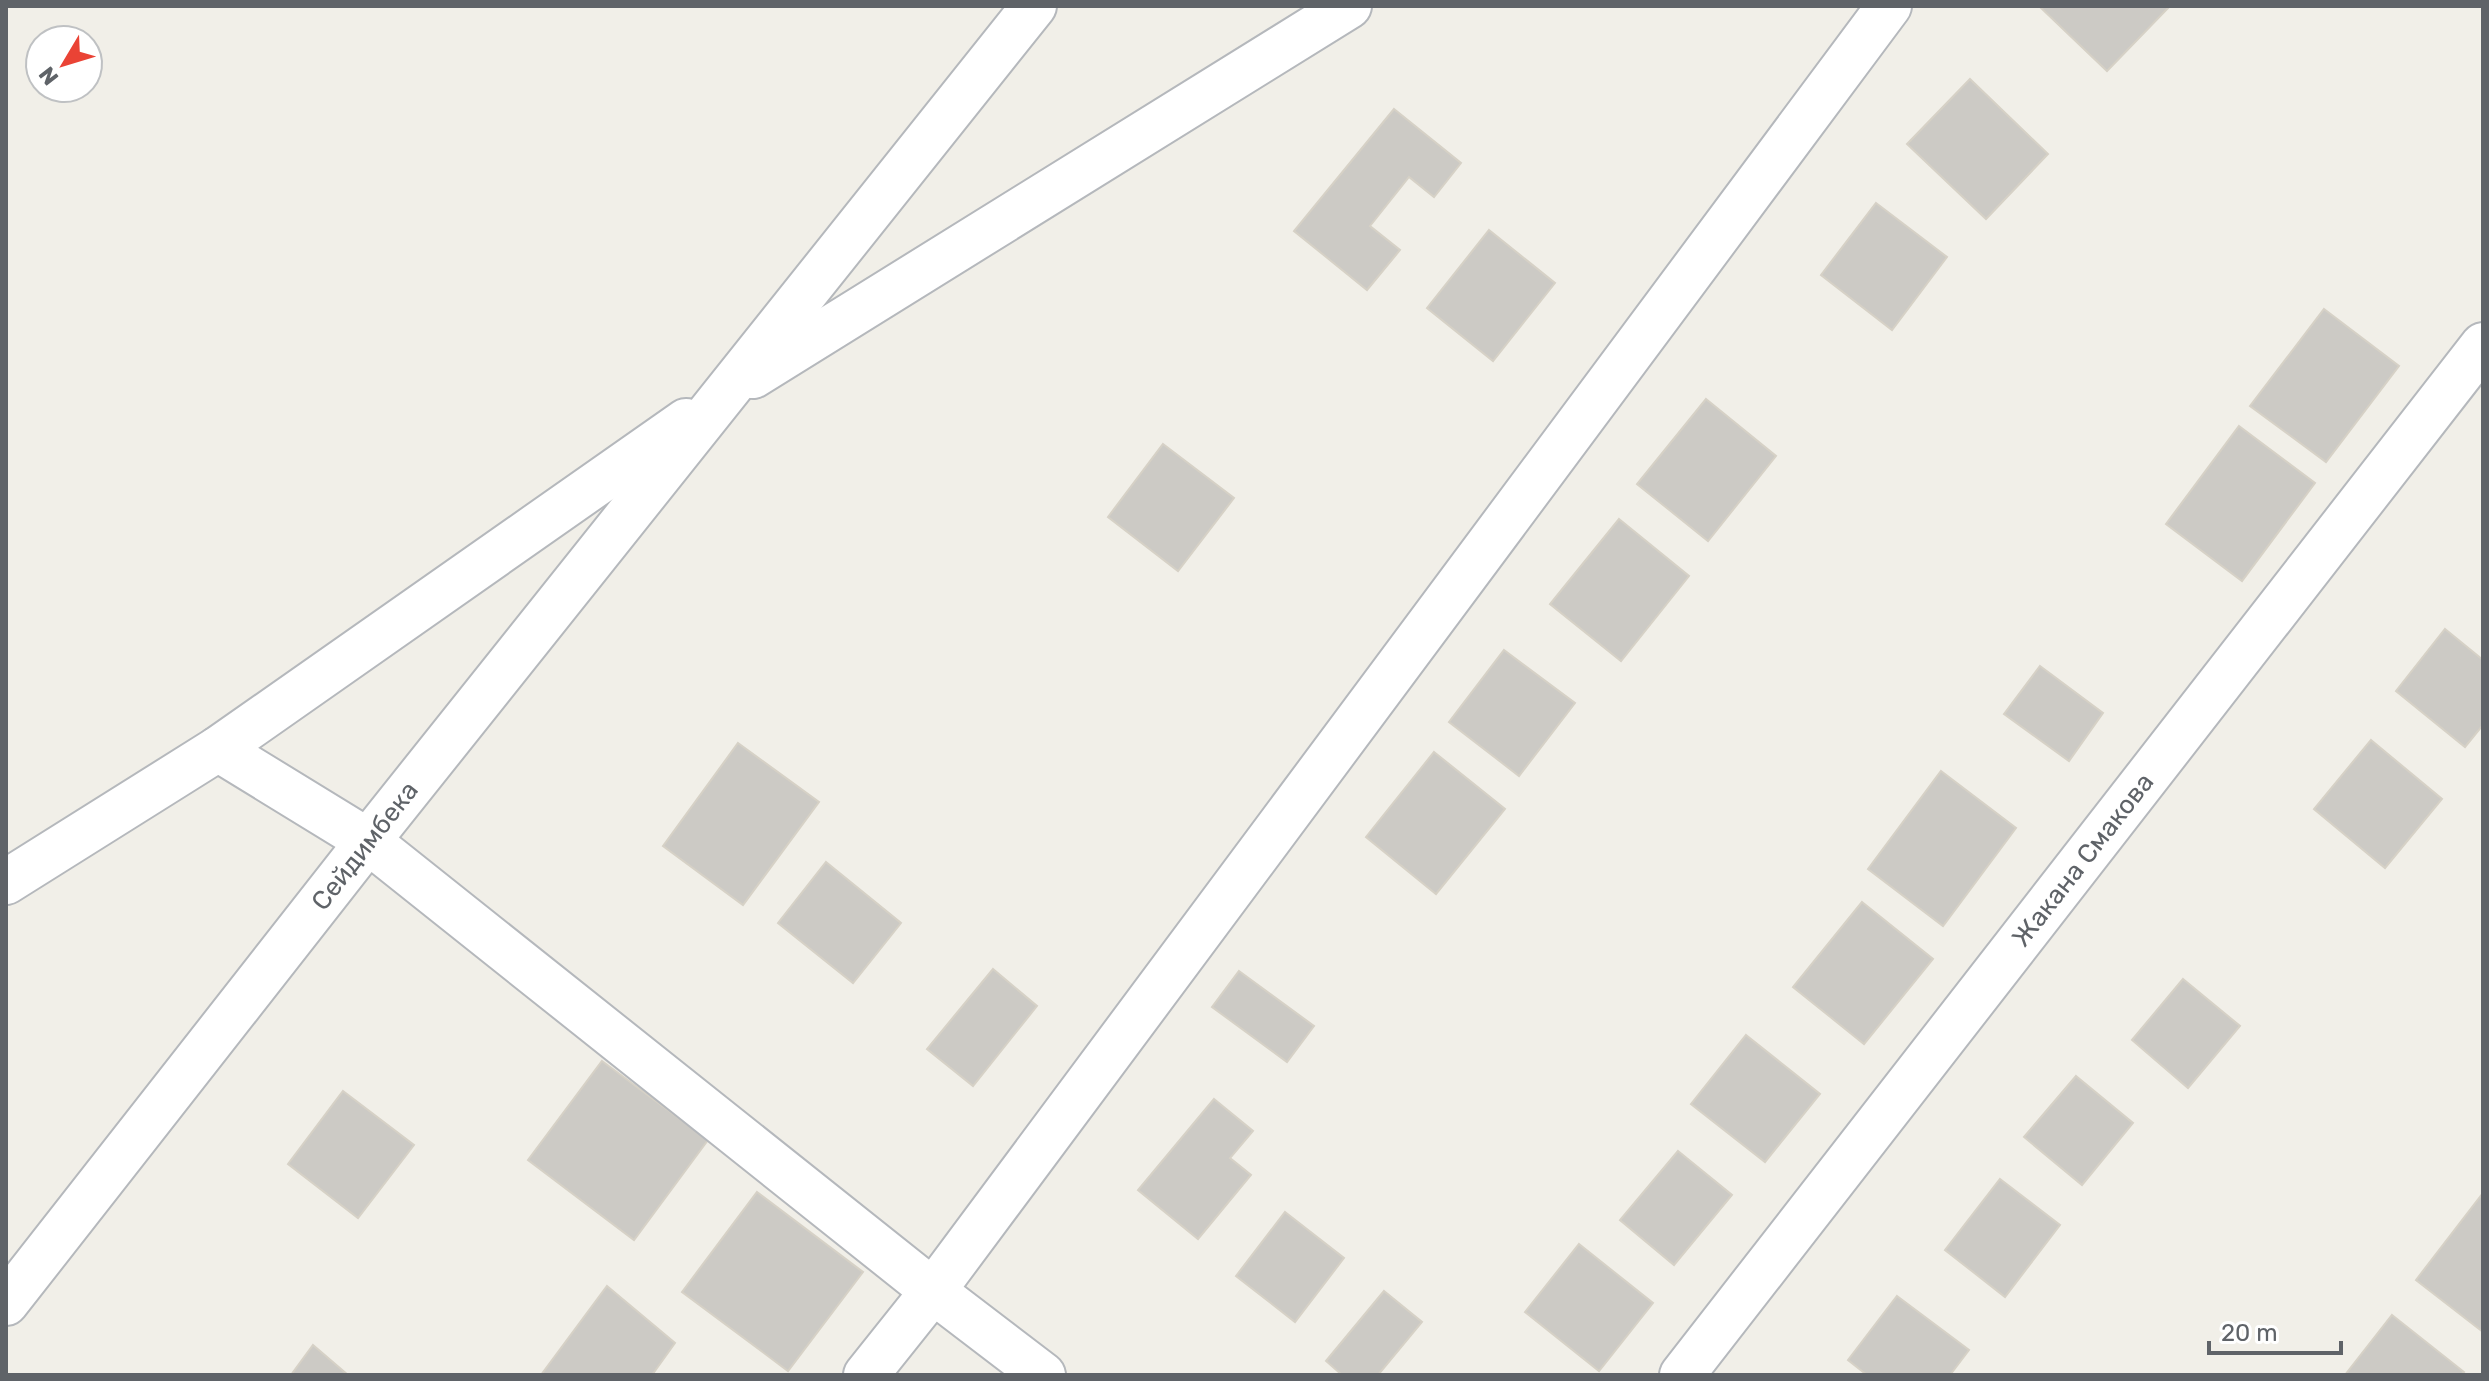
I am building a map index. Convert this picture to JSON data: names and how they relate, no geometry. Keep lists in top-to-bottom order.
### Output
{
  "streets": {
    "street": ["Сейдимбека", "Жакана Смакова"]
  },
  "scale_bar": "20 m",
  "north": "bottom left"
}
